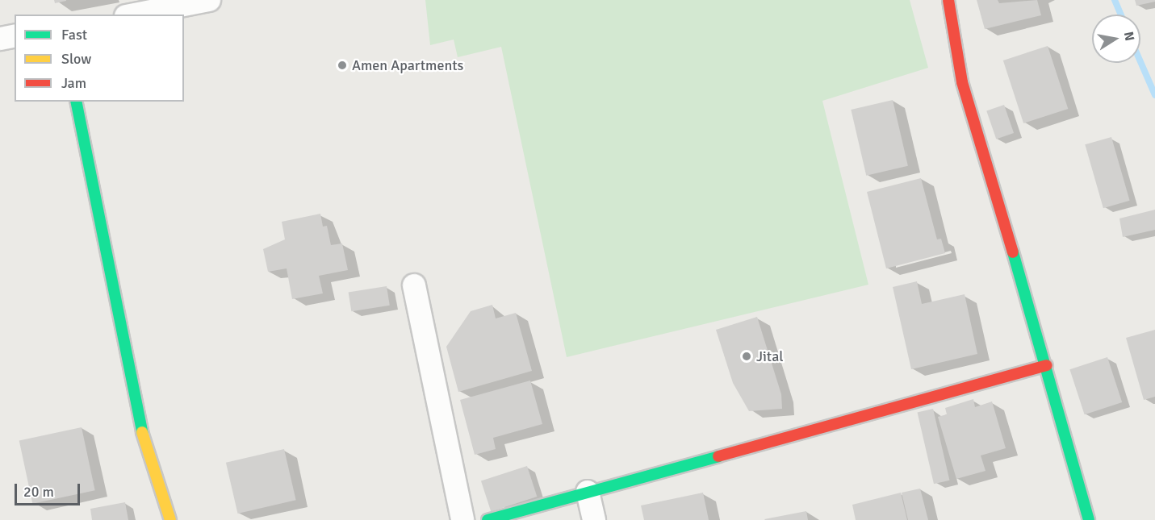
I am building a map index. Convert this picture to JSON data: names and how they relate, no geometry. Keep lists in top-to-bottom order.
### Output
{
  "places": ["Amen Apartments", "Jital"],
  "legend": ["Fast", "Slow", "Jam"],
  "scale_bar": "20 m",
  "north": "right"
}
